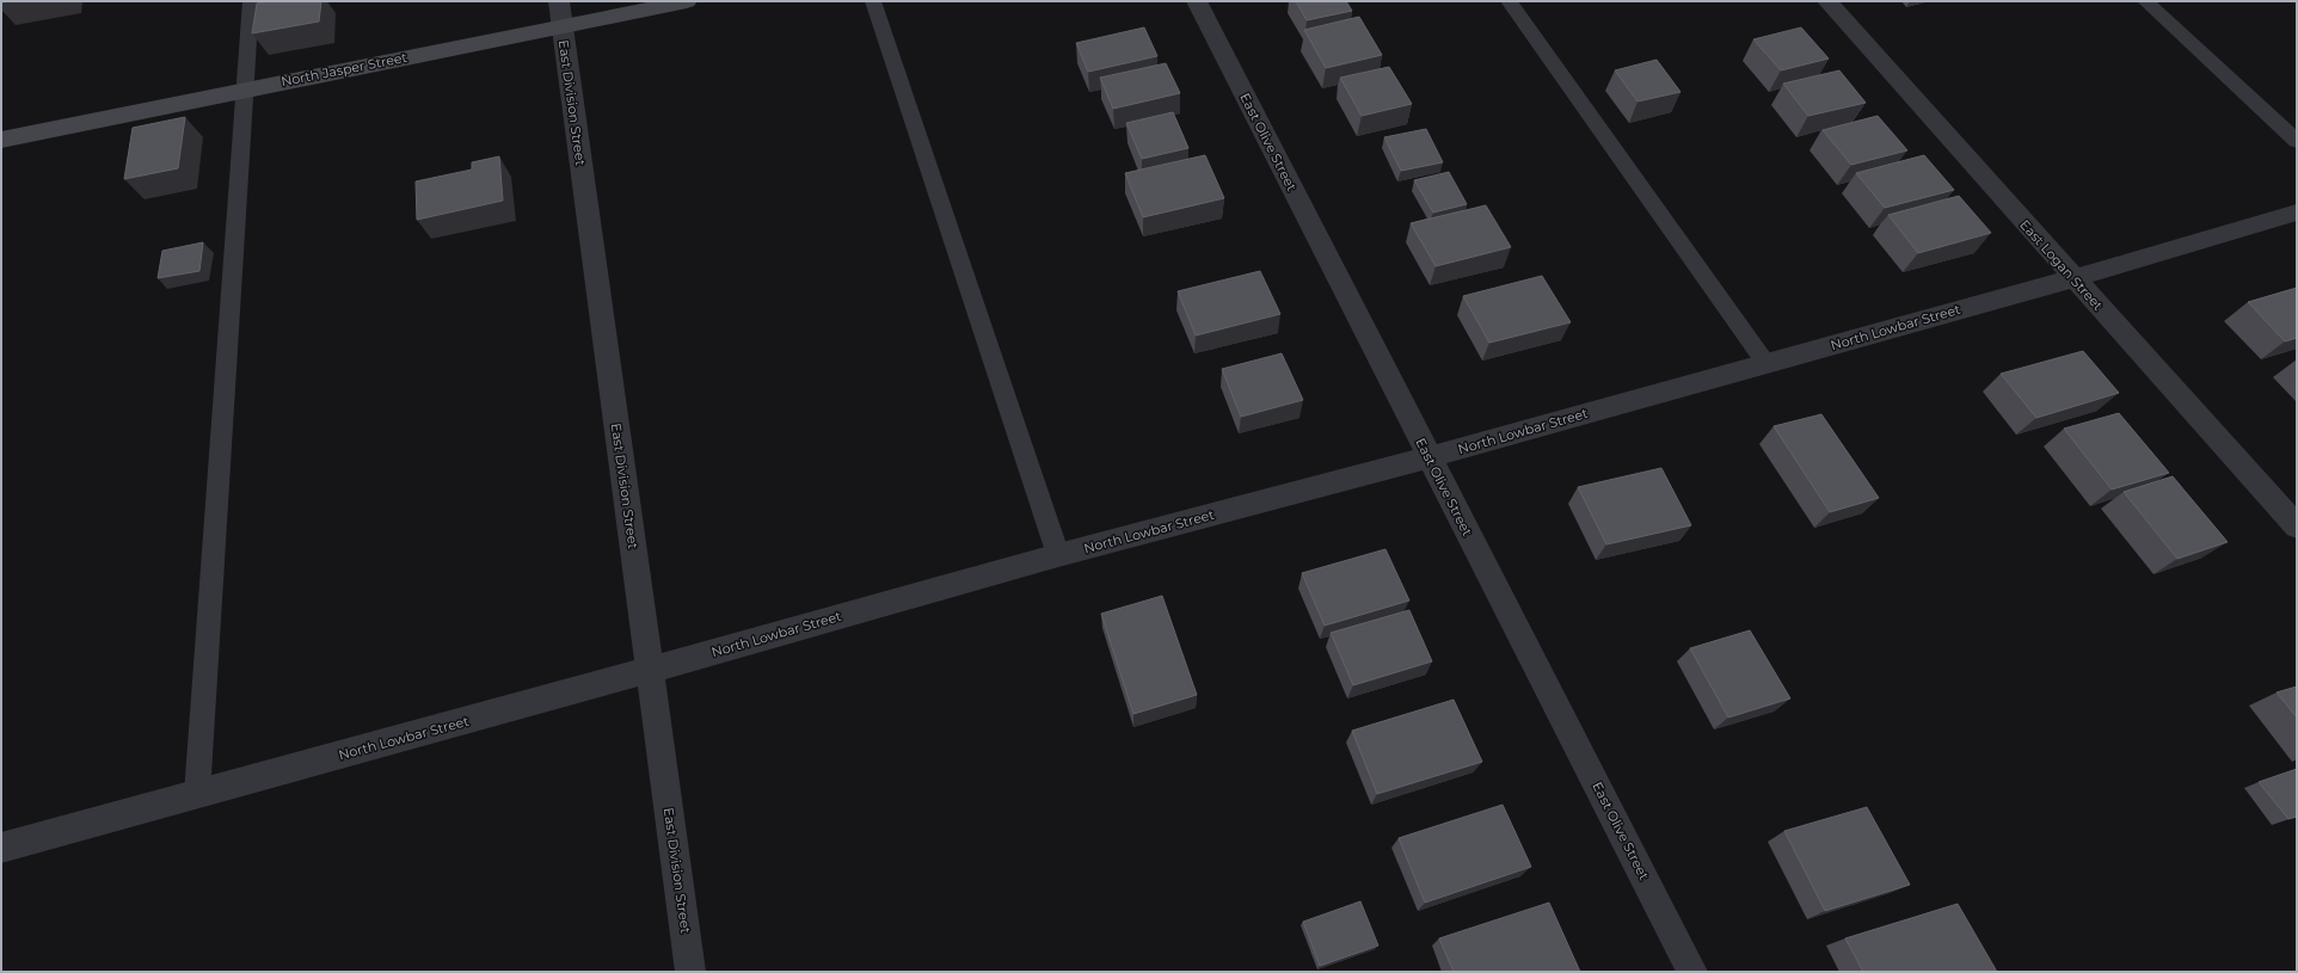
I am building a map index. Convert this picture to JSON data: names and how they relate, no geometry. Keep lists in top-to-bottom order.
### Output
{
  "streets": {
    "street": [
      "North Jasper Street",
      "East Division Street",
      "East Olive Street",
      "East Logan Street",
      "North Lowbar Street"
    ]
  },
  "crossings": [
    ["North Jasper Street", "East Division Street"],
    ["East Division Street", "North Lowbar Street"],
    ["East Olive Street", "North Lowbar Street"],
    ["East Logan Street", "North Lowbar Street"]
  ]
}
